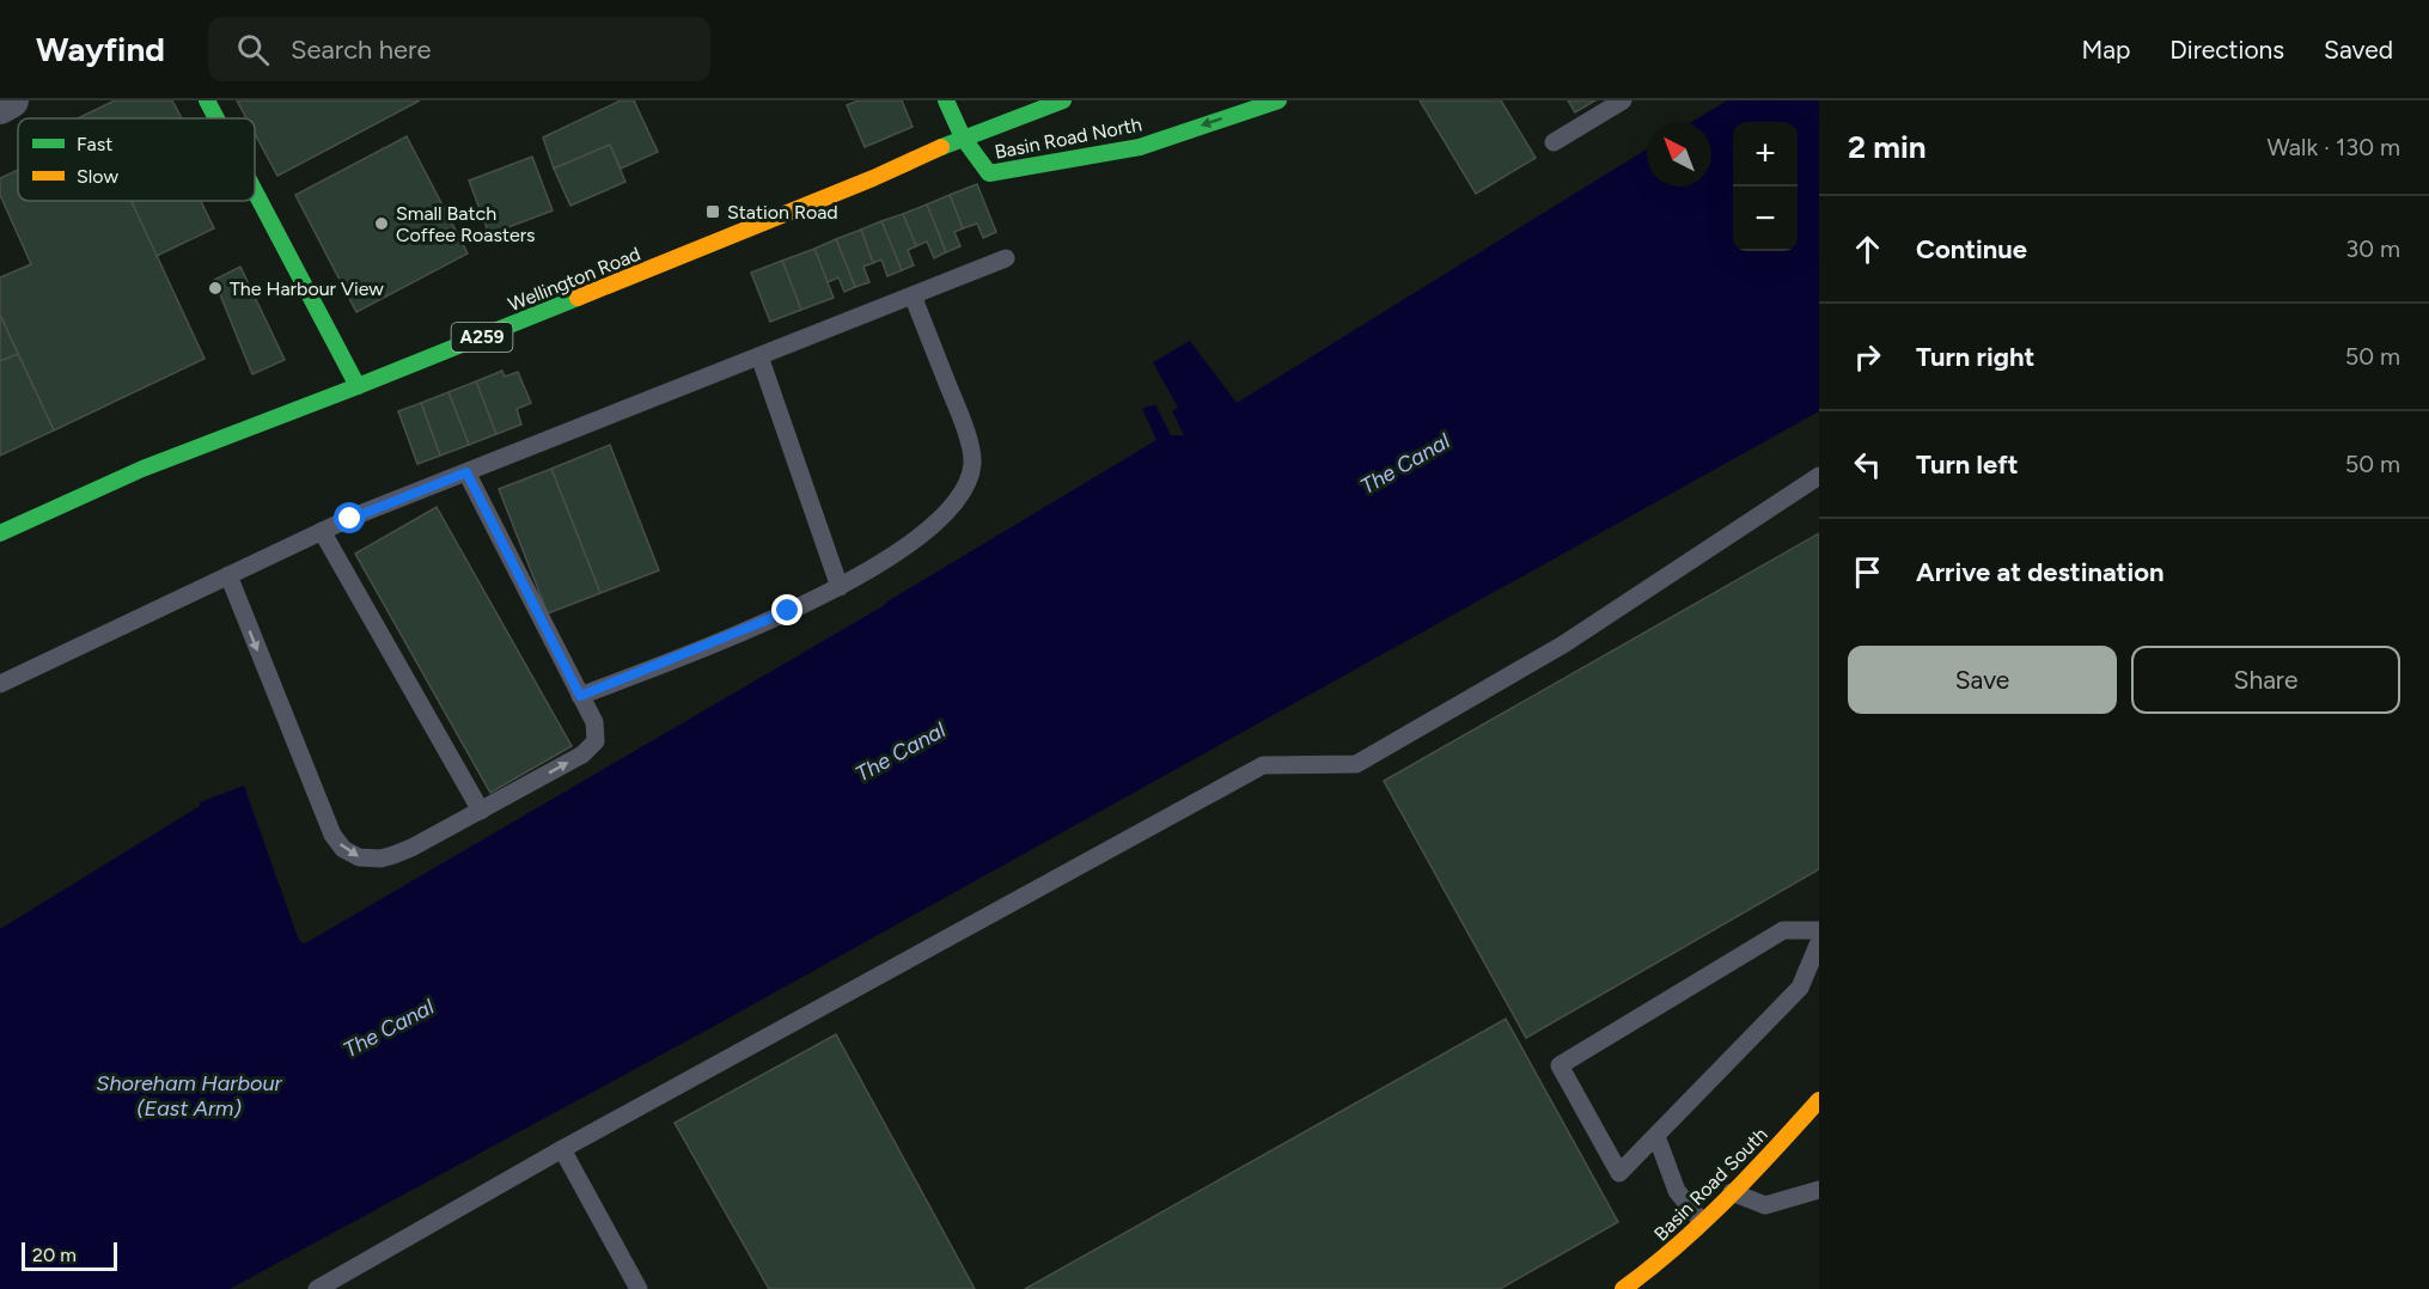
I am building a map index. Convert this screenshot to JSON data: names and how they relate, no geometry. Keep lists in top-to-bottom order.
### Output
{
  "streets": {
    "main road": [
      "Basin Road North",
      "Wellington Road",
      "A259",
      "Basin Road South"
    ]
  },
  "crossings": [
    ["Basin Road North", "Wellington Road"],
    ["Basin Road North", "A259"],
    ["Wellington Road", "A259"]
  ],
  "water": ["The Canal", "Shoreham Harbour (East Arm)"],
  "places": {
    "transit": ["Station Road"],
    "other": ["Small Batch Coffee Roasters", "The Harbour View"]
  },
  "legend": ["Fast", "Slow"],
  "scale_bar": "20 m",
  "north": "top left",
  "page": {
    "header": "Wayfind",
    "search": "Search here",
    "nav": ["Map", "Directions", "Saved"],
    "heading": ["2 min", "Walk · 130 m"],
    "map_buttons": ["+", "−"],
    "list": [
      ["Continue", "30 m"],
      ["Turn right", "50 m"],
      ["Turn left", "50 m"],
      "Arrive at destination"
    ],
    "buttons": ["Save", "Share"],
    "scale": "20 m"
  }
}
